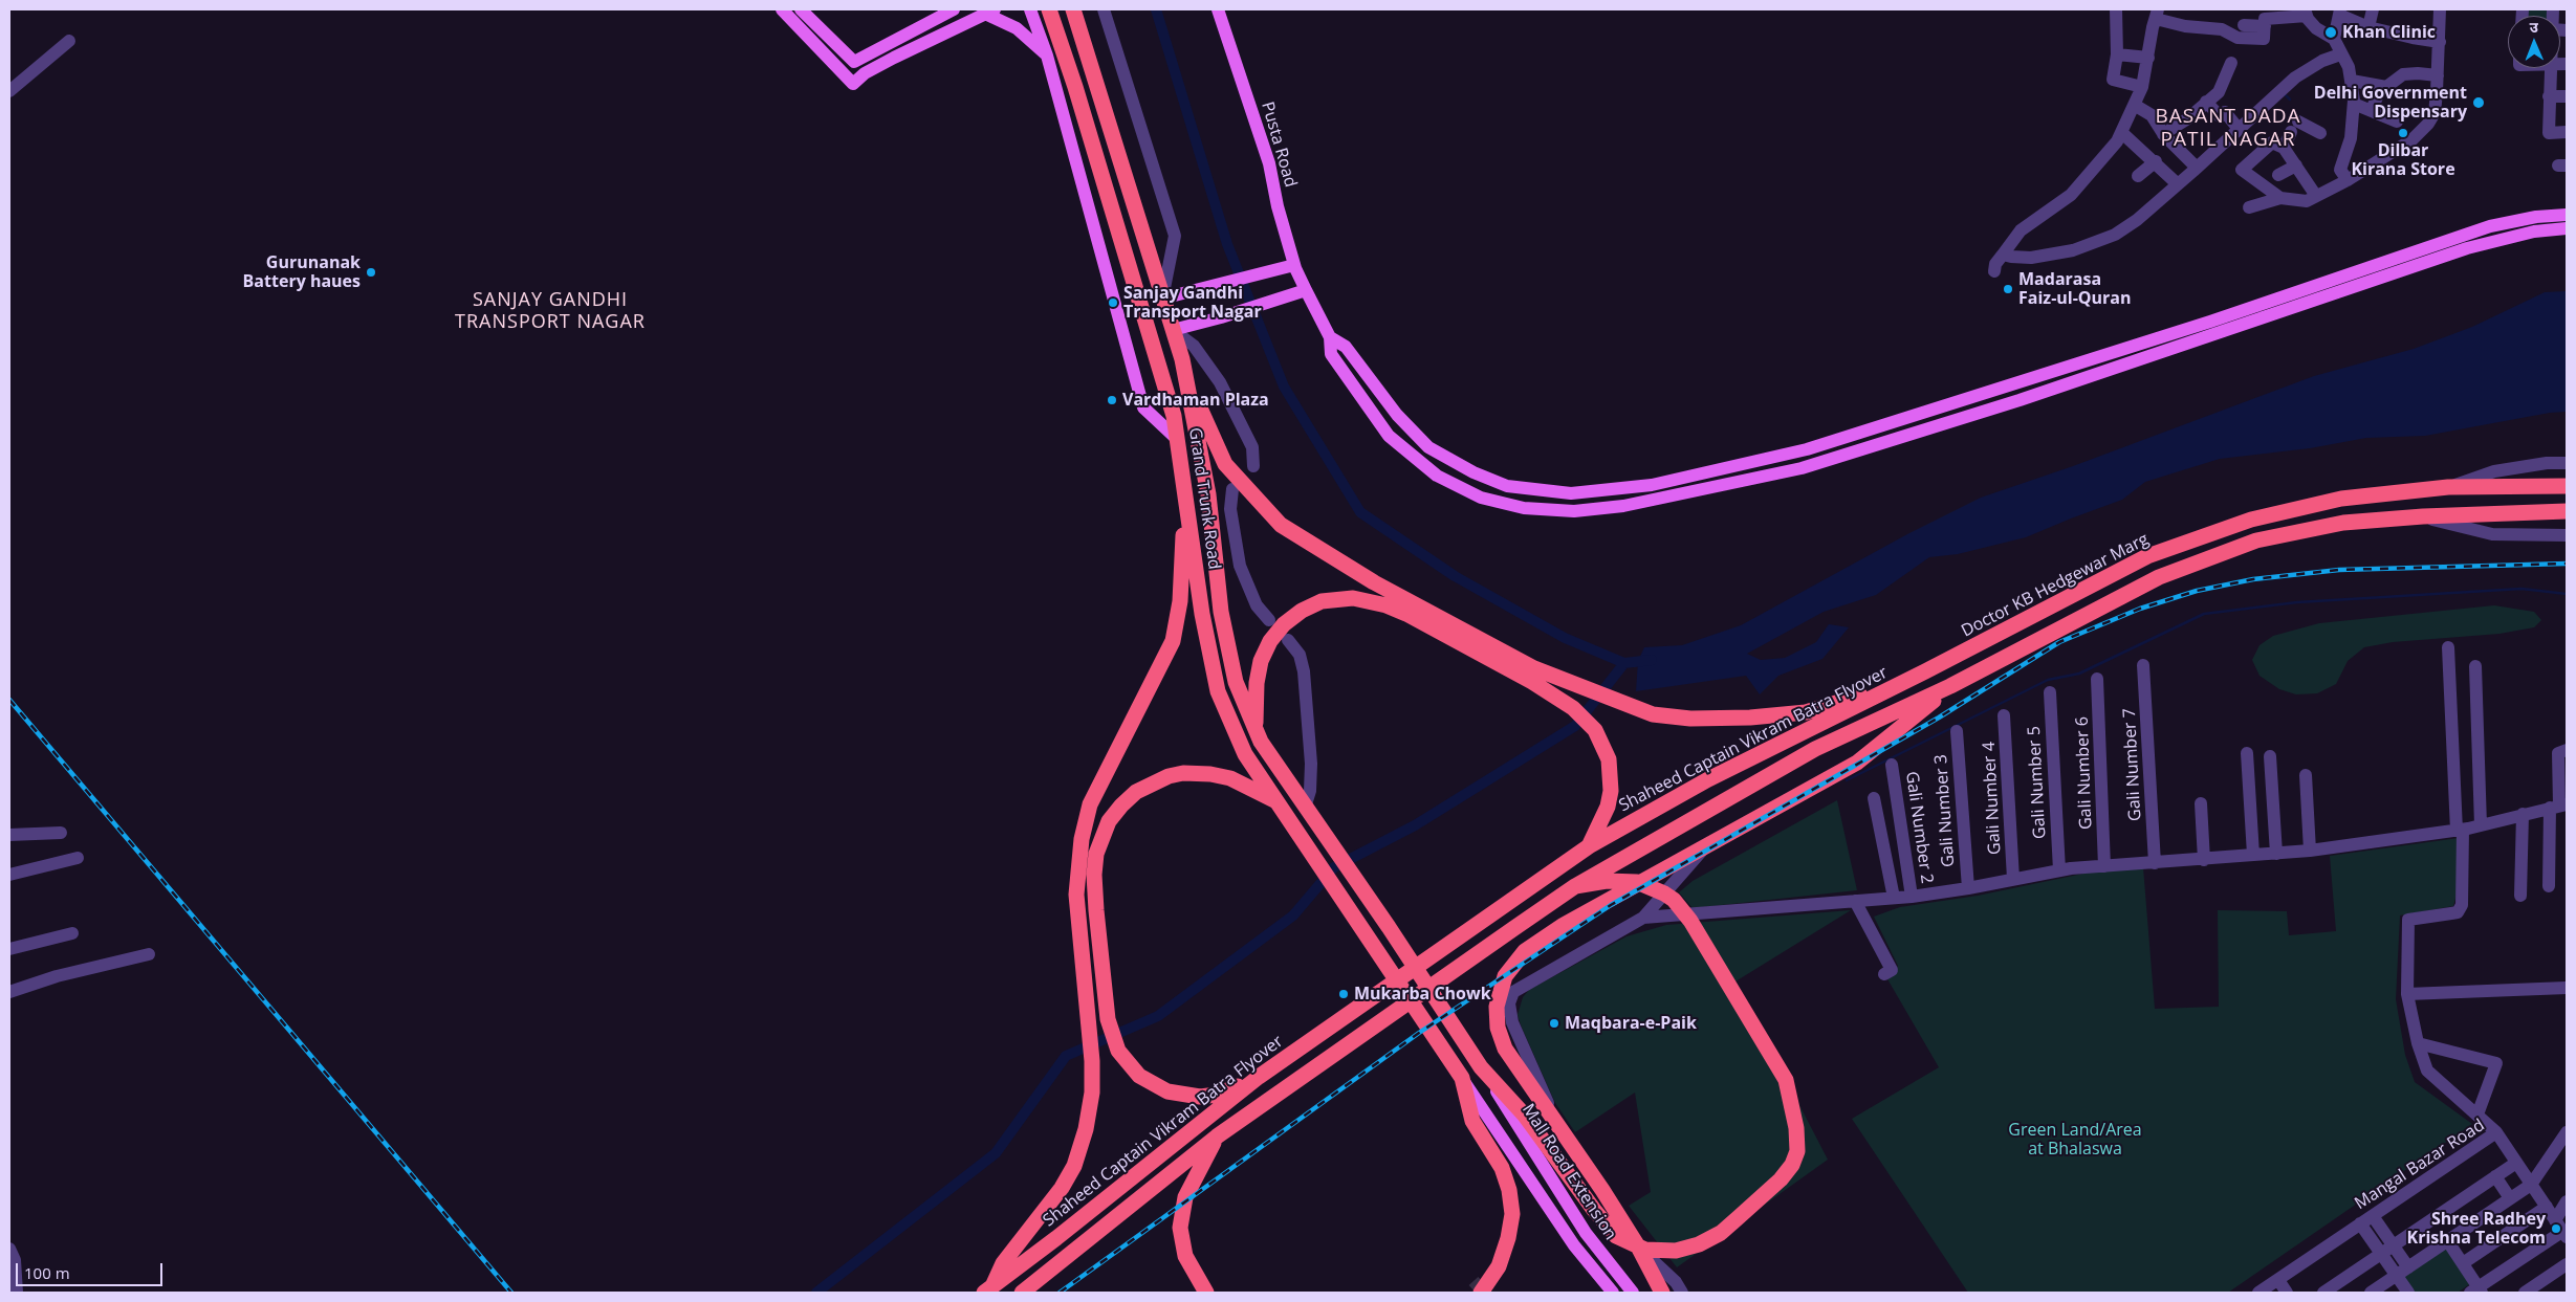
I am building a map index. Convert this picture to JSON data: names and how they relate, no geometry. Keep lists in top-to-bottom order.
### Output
{
  "streets": {
    "highway": ["Grand Trunk Road", "Doctor KB Hedgewar Marg", "Shaheed Captain Vikram Batra Flyover"],
    "main road": ["Pusta Road", "Mall Road Extension"],
    "street": [
      "Gali Number 7",
      "Gali Number 6",
      "Gali Number 5",
      "Gali Number 4",
      "Gali Number 3",
      "Gali Number 2",
      "Mangal Bazar Road"
    ]
  },
  "crossings": [
    ["Grand Trunk Road", "Mall Road Extension"],
    ["Doctor KB Hedgewar Marg", "Shaheed Captain Vikram Batra Flyover"]
  ],
  "districts": ["BASANT DADA PATIL NAGAR", "SANJAY GANDHI TRANSPORT NAGAR"],
  "parks": ["Green Land/Area at Bhalaswa"],
  "places": [
    "Khan Clinic",
    "Delhi Government Dispensary",
    "Dilbar Kirana Store",
    "Gurunanak Battery haues",
    "Madarasa Faiz-ul-Quran",
    "Sanjay Gandhi Transport Nagar",
    "Vardhaman Plaza",
    "Mukarba Chowk",
    "Maqbara-e-Paik",
    "Shree Radhey Krishna Telecom"
  ],
  "scale_bar": "100 m",
  "north": "top"
}
